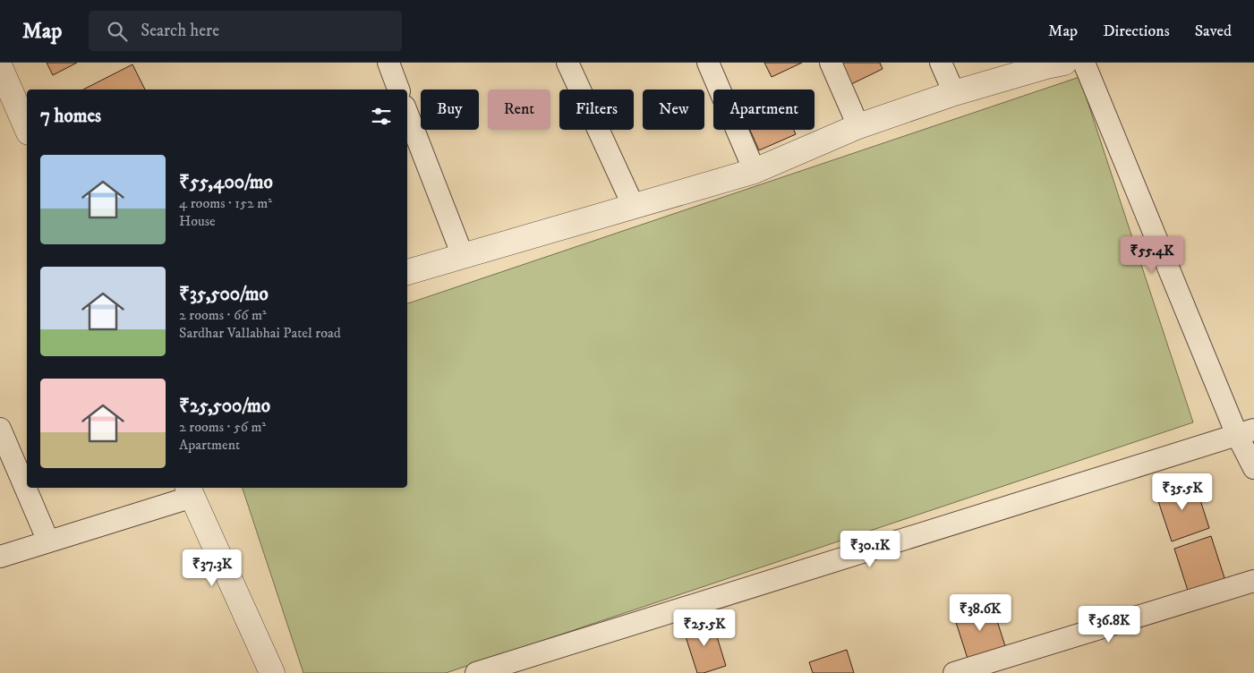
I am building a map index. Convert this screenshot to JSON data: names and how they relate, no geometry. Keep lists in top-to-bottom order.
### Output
{
  "page": {
    "header": "Map",
    "search": "Search here",
    "nav": ["Map", "Directions", "Saved"],
    "chip": [
      "Buy",
      "Rent",
      "Filters",
      "New",
      "Apartment"
    ],
    "heading": "7 homes",
    "list": [
      {
        "name": "₹55,400/mo",
        "note": "4 rooms · 152 m² · House"
      },
      {
        "name": "₹35,500/mo",
        "note": "2 rooms · 66 m² · Sardhar Vallabhai Patel road"
      },
      {
        "name": "₹25,500/mo",
        "note": "2 rooms · 56 m² · Apartment"
      }
    ],
    "price": [
      "₹55.4K",
      "₹35.5K",
      "₹30.1K",
      "₹37.3K",
      "₹38.6K",
      "₹36.8K",
      "₹25.5K"
    ]
  }
}
